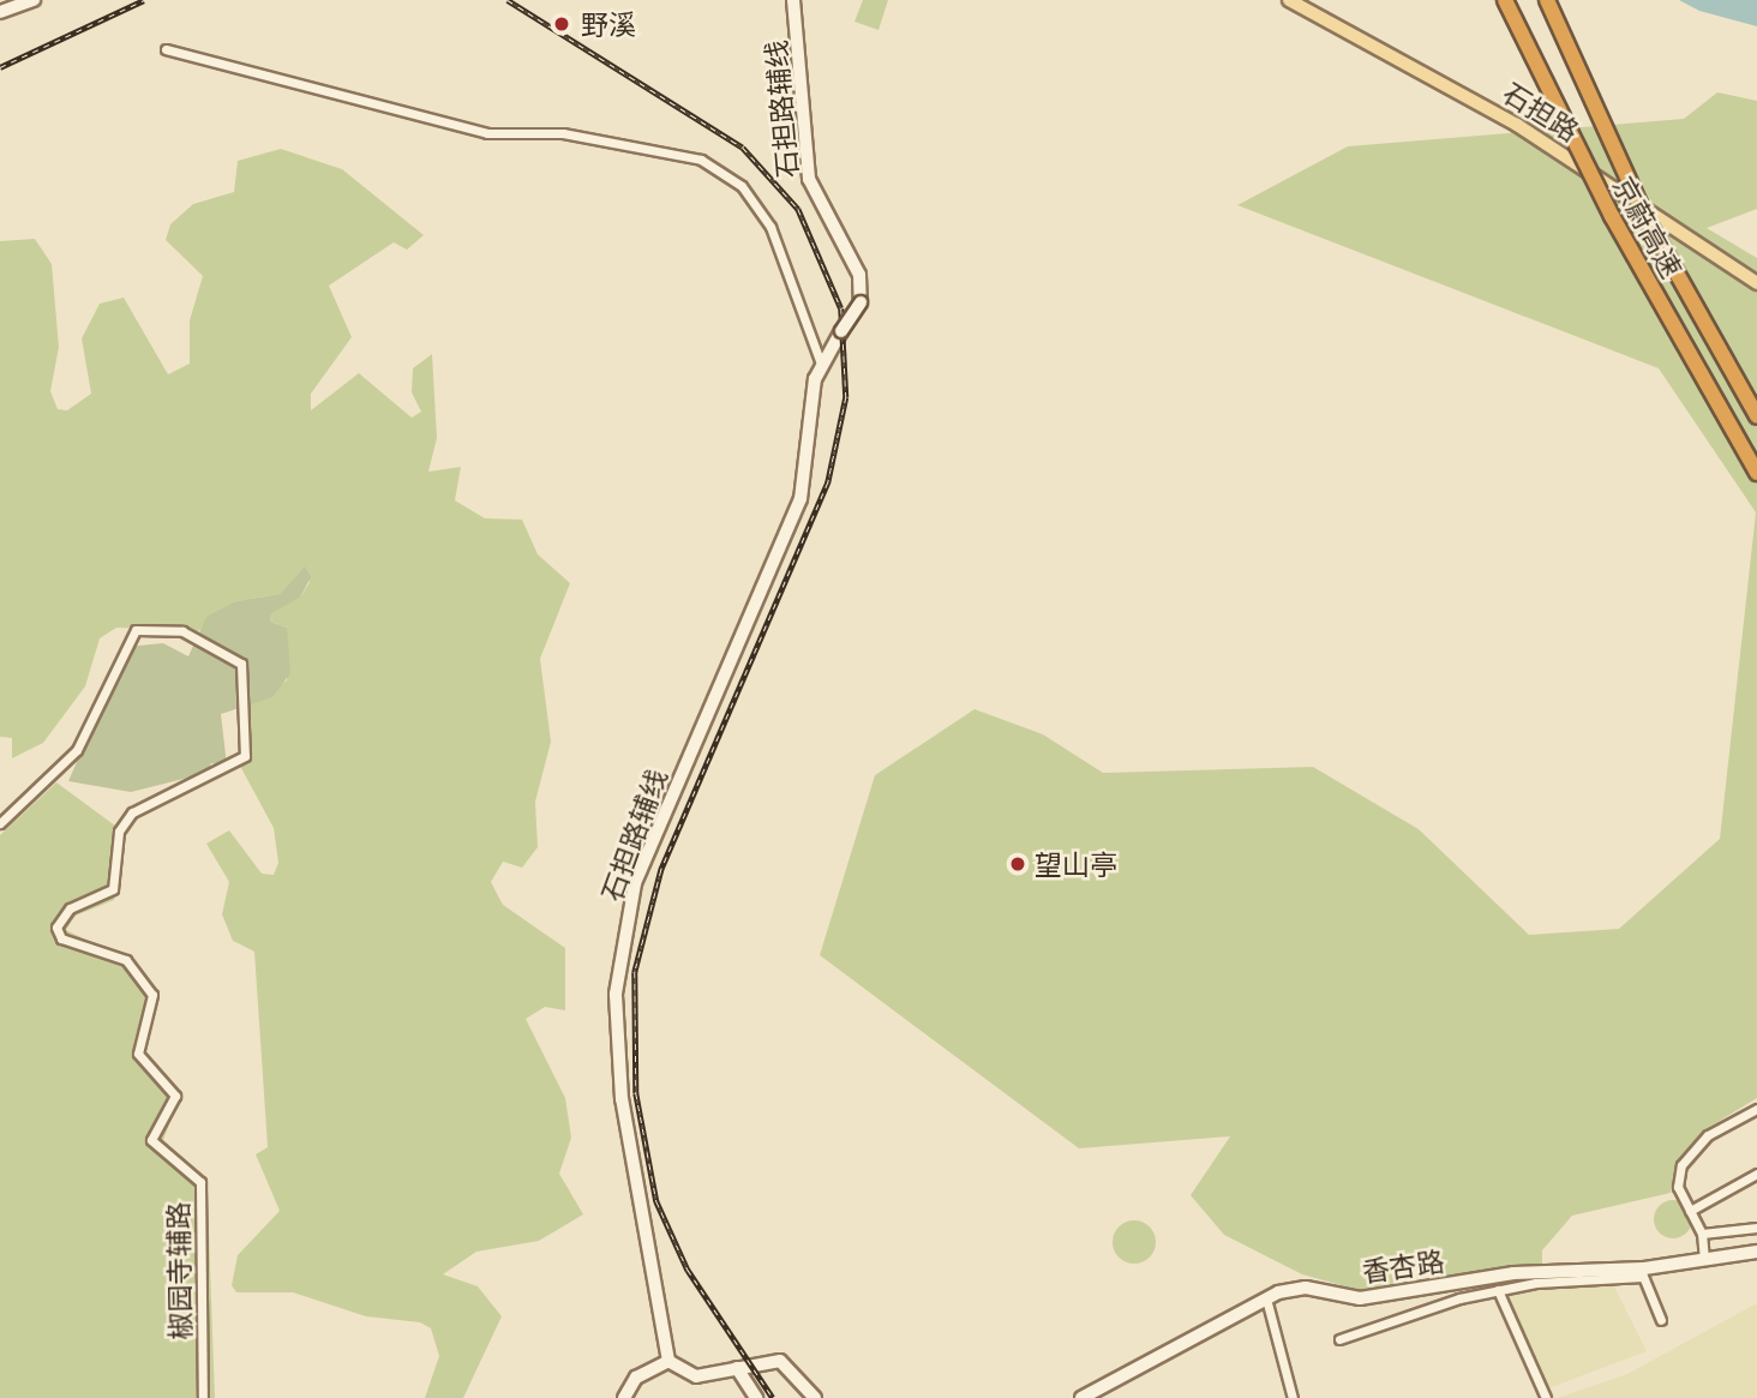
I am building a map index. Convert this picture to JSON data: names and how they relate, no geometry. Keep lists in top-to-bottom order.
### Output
{
  "streets": {
    "highway": ["京蔚高速"],
    "main road": ["石担路辅线", "石担路", "香杏路"],
    "street": ["椒园寺辅路"]
  },
  "places": ["野溪", "望山亭"]
}
